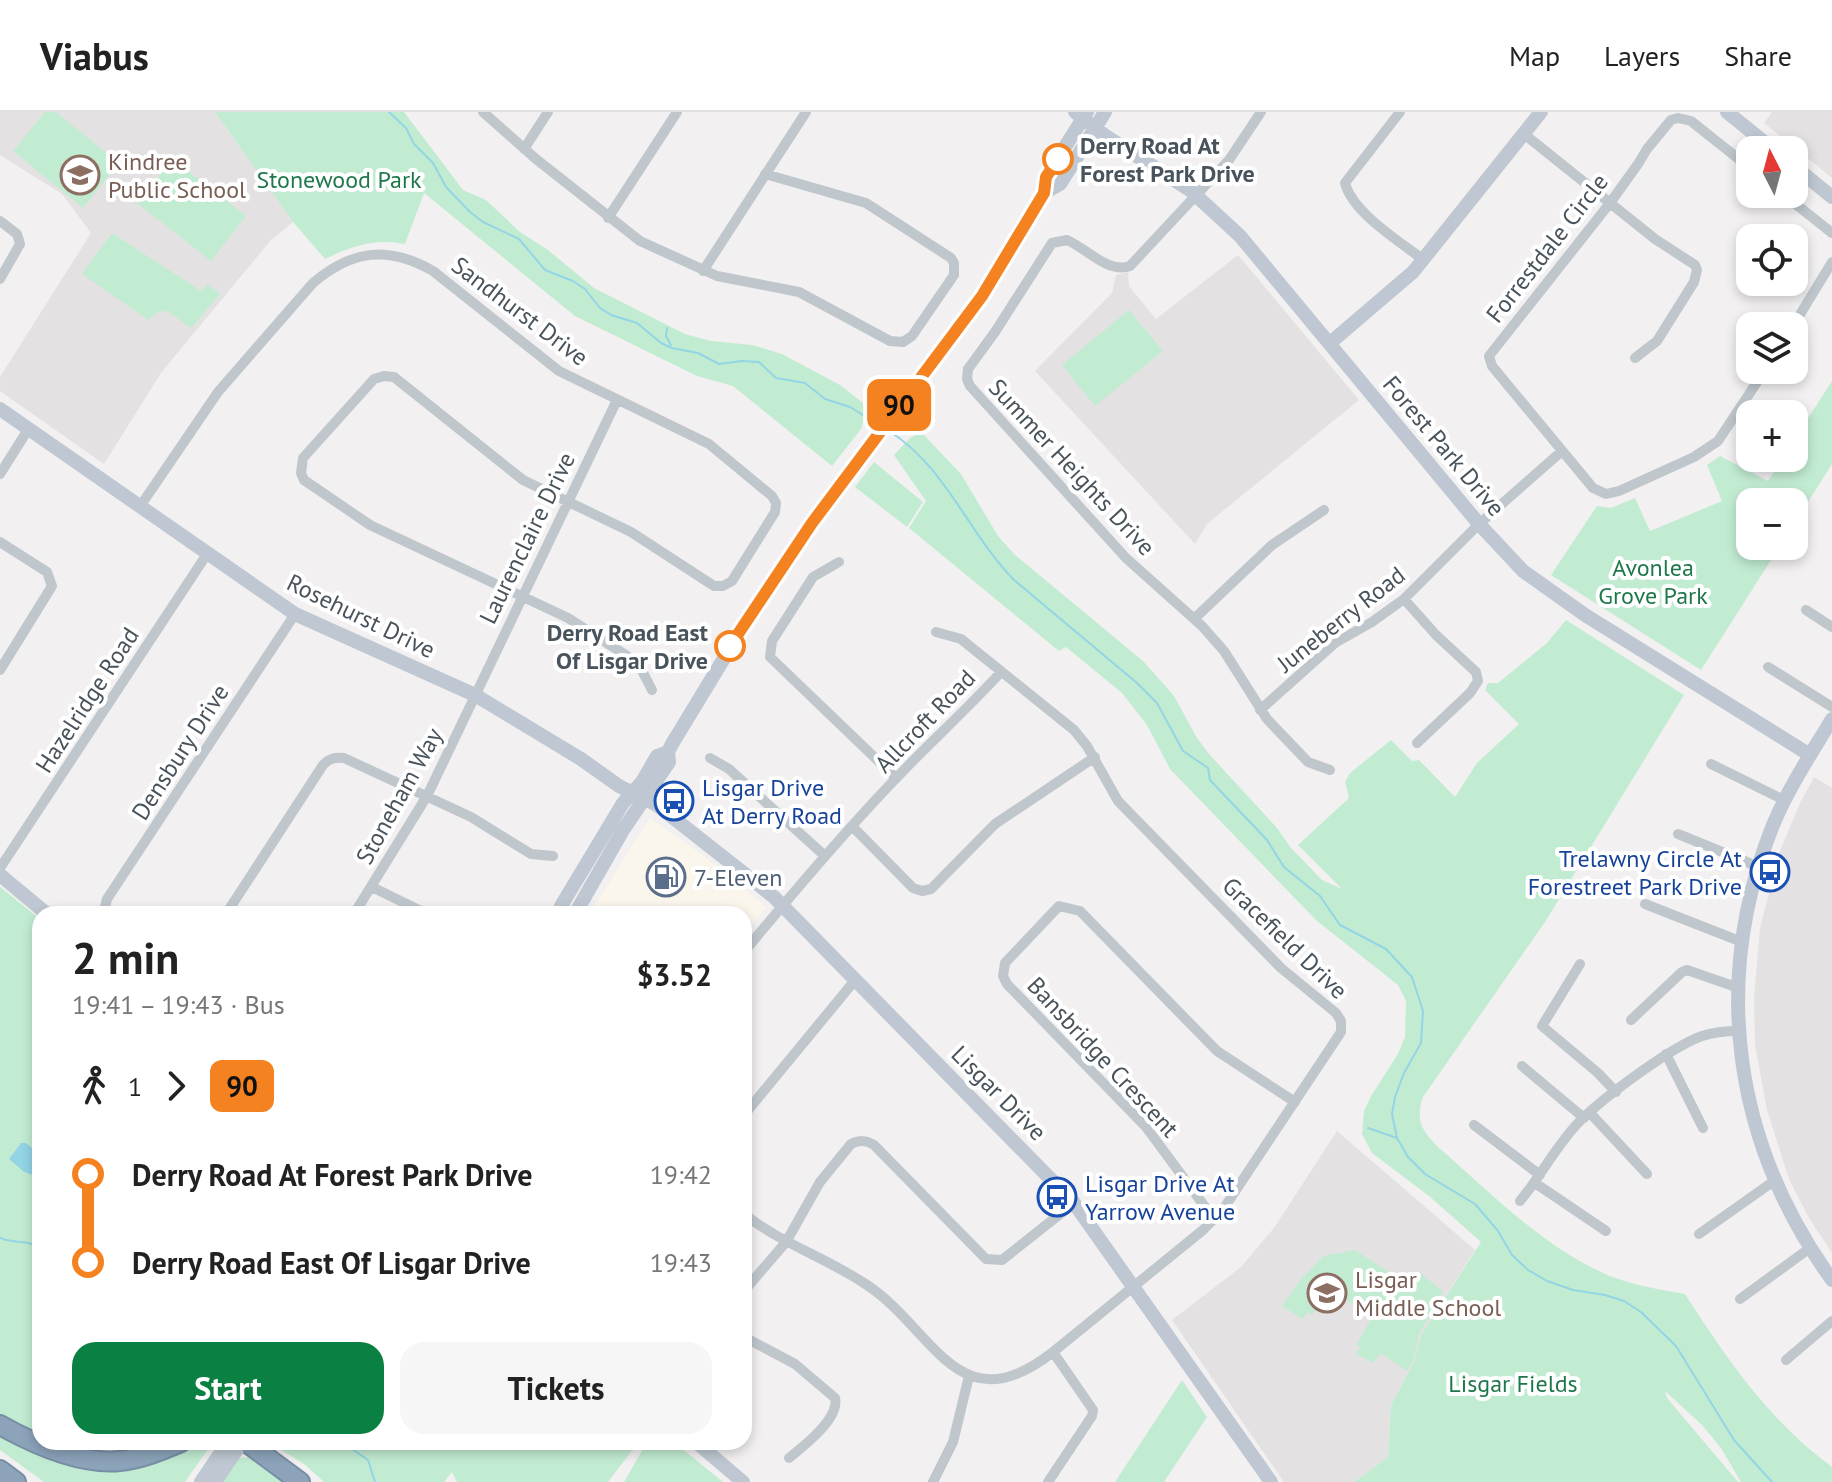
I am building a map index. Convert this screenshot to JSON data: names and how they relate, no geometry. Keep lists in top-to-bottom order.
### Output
{
  "streets": {
    "street": [
      "Forrestdale Circle",
      "Sandhurst Drive",
      "Forest Park Drive",
      "Summer Heights Drive",
      "Laurenclaire Drive",
      "Rosehurst Drive",
      "Juneberry Road",
      "Hazelridge Road",
      "Allcroft Road",
      "Densbury Drive",
      "Stoneham Way",
      "Gracefield Drive",
      "Bansbridge Crescent",
      "Lisgar Drive"
    ]
  },
  "crossings": [
    ["Forrestdale Circle", "Juneberry Road"],
    ["Sandhurst Drive", "Laurenclaire Drive"],
    ["Sandhurst Drive", "Rosehurst Drive"],
    ["Forest Park Drive", "Summer Heights Drive"],
    ["Forest Park Drive", "Juneberry Road"],
    ["Laurenclaire Drive", "Rosehurst Drive"],
    ["Laurenclaire Drive", "Stoneham Way"],
    ["Rosehurst Drive", "Hazelridge Road"],
    ["Rosehurst Drive", "Densbury Drive"],
    ["Rosehurst Drive", "Stoneham Way"],
    ["Rosehurst Drive", "Lisgar Drive"],
    ["Allcroft Road", "Gracefield Drive"],
    ["Allcroft Road", "Lisgar Drive"],
    ["Gracefield Drive", "Bansbridge Crescent"],
    ["Gracefield Drive", "Lisgar Drive"]
  ],
  "parks": ["Stonewood Park", "Avonlea Grove Park", "Lisgar Fields"],
  "places": {
    "other": ["Derry Road At Forest Park Drive", "Derry Road East Of Lisgar Drive"],
    "school or university": ["Kindree Public School", "Lisgar Middle School"],
    "bus stop": ["Lisgar Drive At Derry Road", "Trelawny Circle At Forestreet Park Drive", "Lisgar Drive At Yarrow Avenue"],
    "fuel station": ["7-Eleven"]
  },
  "lines": ["bus line 90"],
  "north": "top",
  "page": {
    "header": "Viabus",
    "nav": ["Map", "Layers", "Share"],
    "on_map": "90",
    "map_buttons": ["+", "−"],
    "heading": ["2 min", "19:41 – 19:43 · Bus", "$3.52"],
    "legs": ["1", "90"],
    "list": [
      {
        "name": "Derry Road At Forest Park Drive",
        "value": "19:42"
      },
      {
        "name": "Derry Road East Of Lisgar Drive",
        "value": "19:43"
      }
    ],
    "buttons": ["Start", "Tickets"]
  }
}
